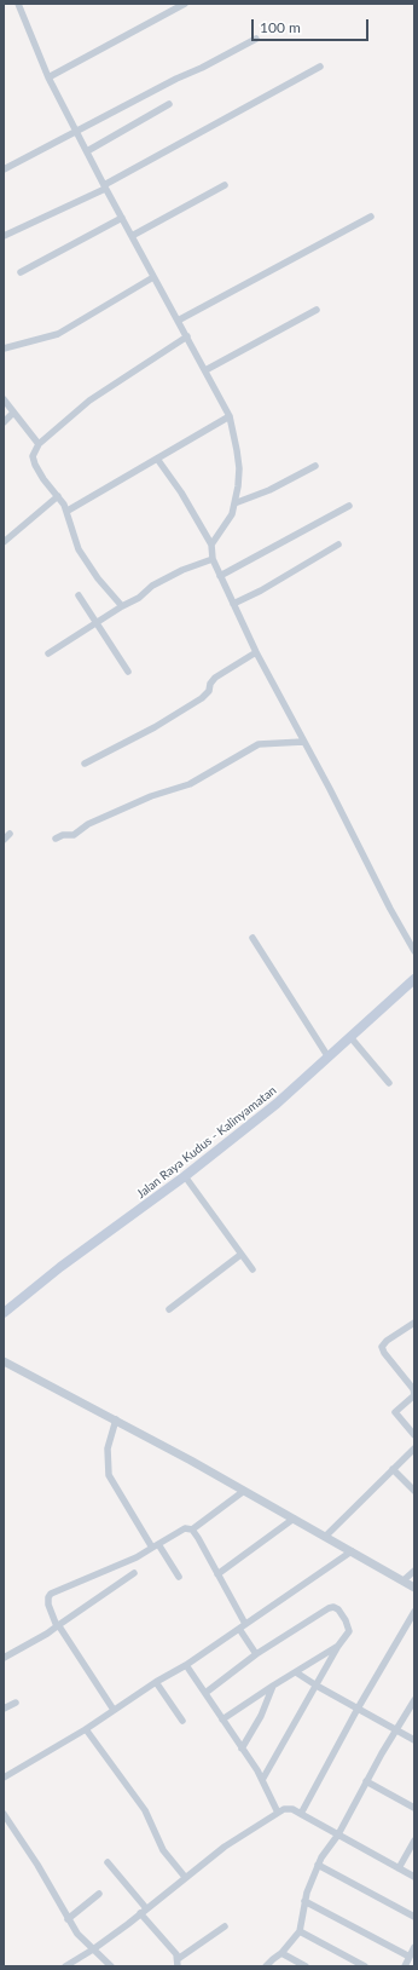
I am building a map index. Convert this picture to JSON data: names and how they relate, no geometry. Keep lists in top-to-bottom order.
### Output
{
  "streets": {
    "main road": ["Jalan Raya Kudus - Kalinyamatan"]
  },
  "scale_bar": "100 m"
}
